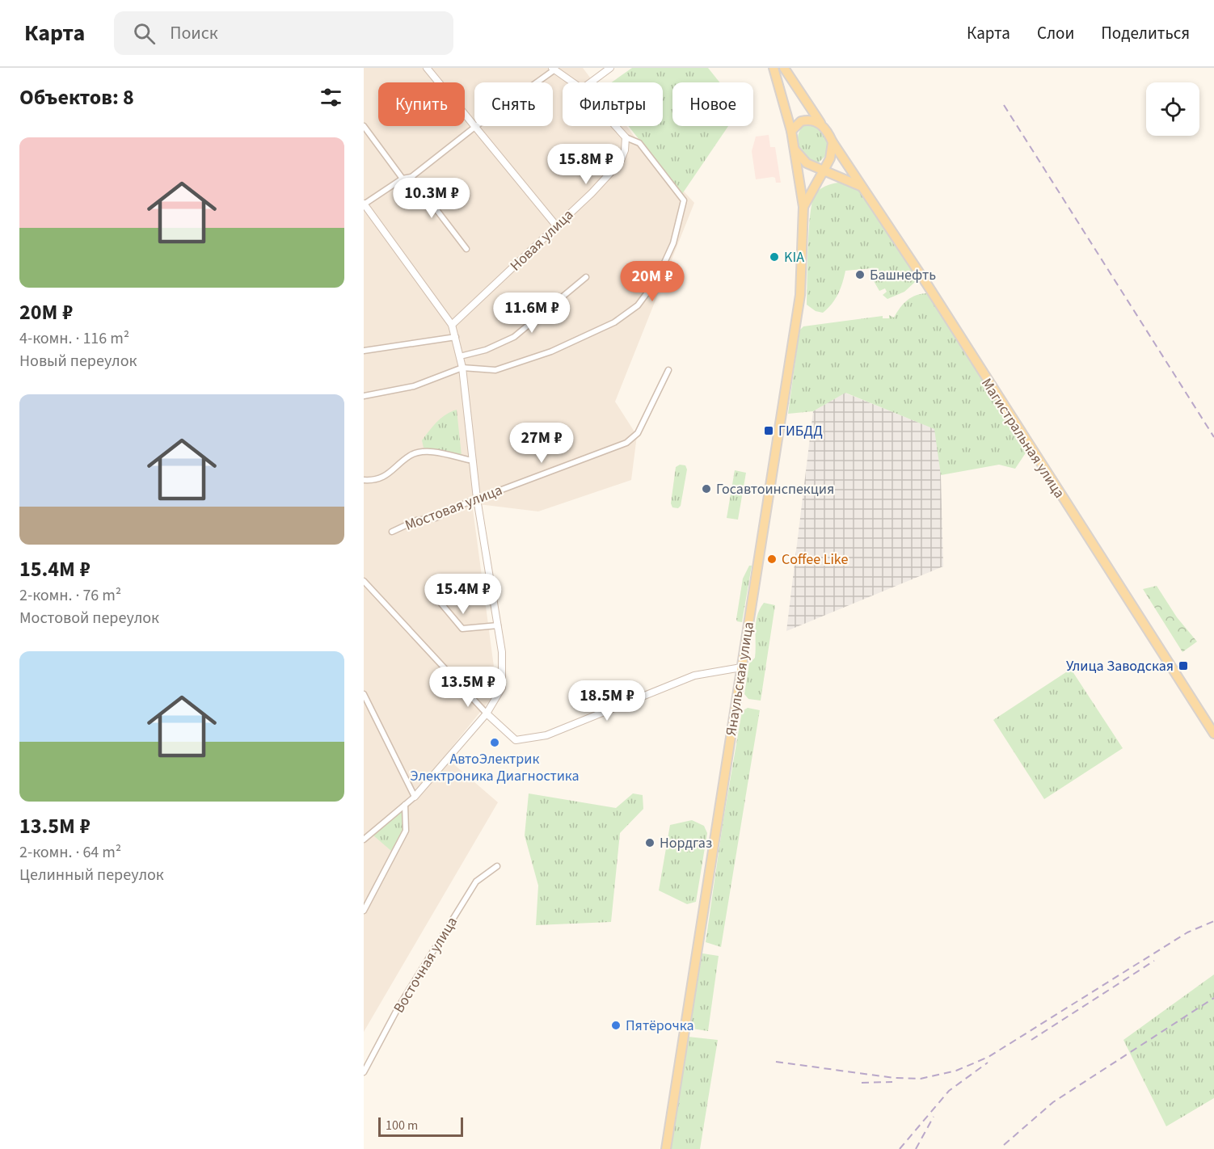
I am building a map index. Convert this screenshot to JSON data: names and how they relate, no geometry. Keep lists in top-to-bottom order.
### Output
{
  "streets": {
    "main road": ["Магистральная улица", "Янаульская улица"],
    "street": ["Новая улица", "Мостовая улица", "Восточная улица"]
  },
  "places": {
    "other": [
      "KIA",
      "Башнефть",
      "Госавтоинспекция",
      "Coffee Like",
      "АвтоЭлектрик Электроника Диагностика",
      "Нордгаз",
      "Пятёрочка"
    ],
    "transit": ["ГИБДД", "Улица Заводская"]
  },
  "scale_bar": "100 m",
  "page": {
    "header": "Карта",
    "search": "Поиск",
    "nav": ["Карта", "Слои", "Поделиться"],
    "heading": "Объектов: 8",
    "chip": [
      "Купить",
      "Снять",
      "Фильтры",
      "Новое"
    ],
    "list": [
      {
        "name": "20M ₽",
        "note": "4-комн. · 116 m² · Новый переулок"
      },
      {
        "name": "15.4M ₽",
        "note": "2-комн. · 76 m² · Мостовой переулок"
      },
      {
        "name": "13.5M ₽",
        "note": "2-комн. · 64 m² · Целинный переулок"
      }
    ],
    "price": [
      "15.8M ₽",
      "10.3M ₽",
      "20M ₽",
      "11.6M ₽",
      "27M ₽",
      "15.4M ₽",
      "13.5M ₽",
      "18.5M ₽"
    ],
    "scale": "100 m"
  }
}
